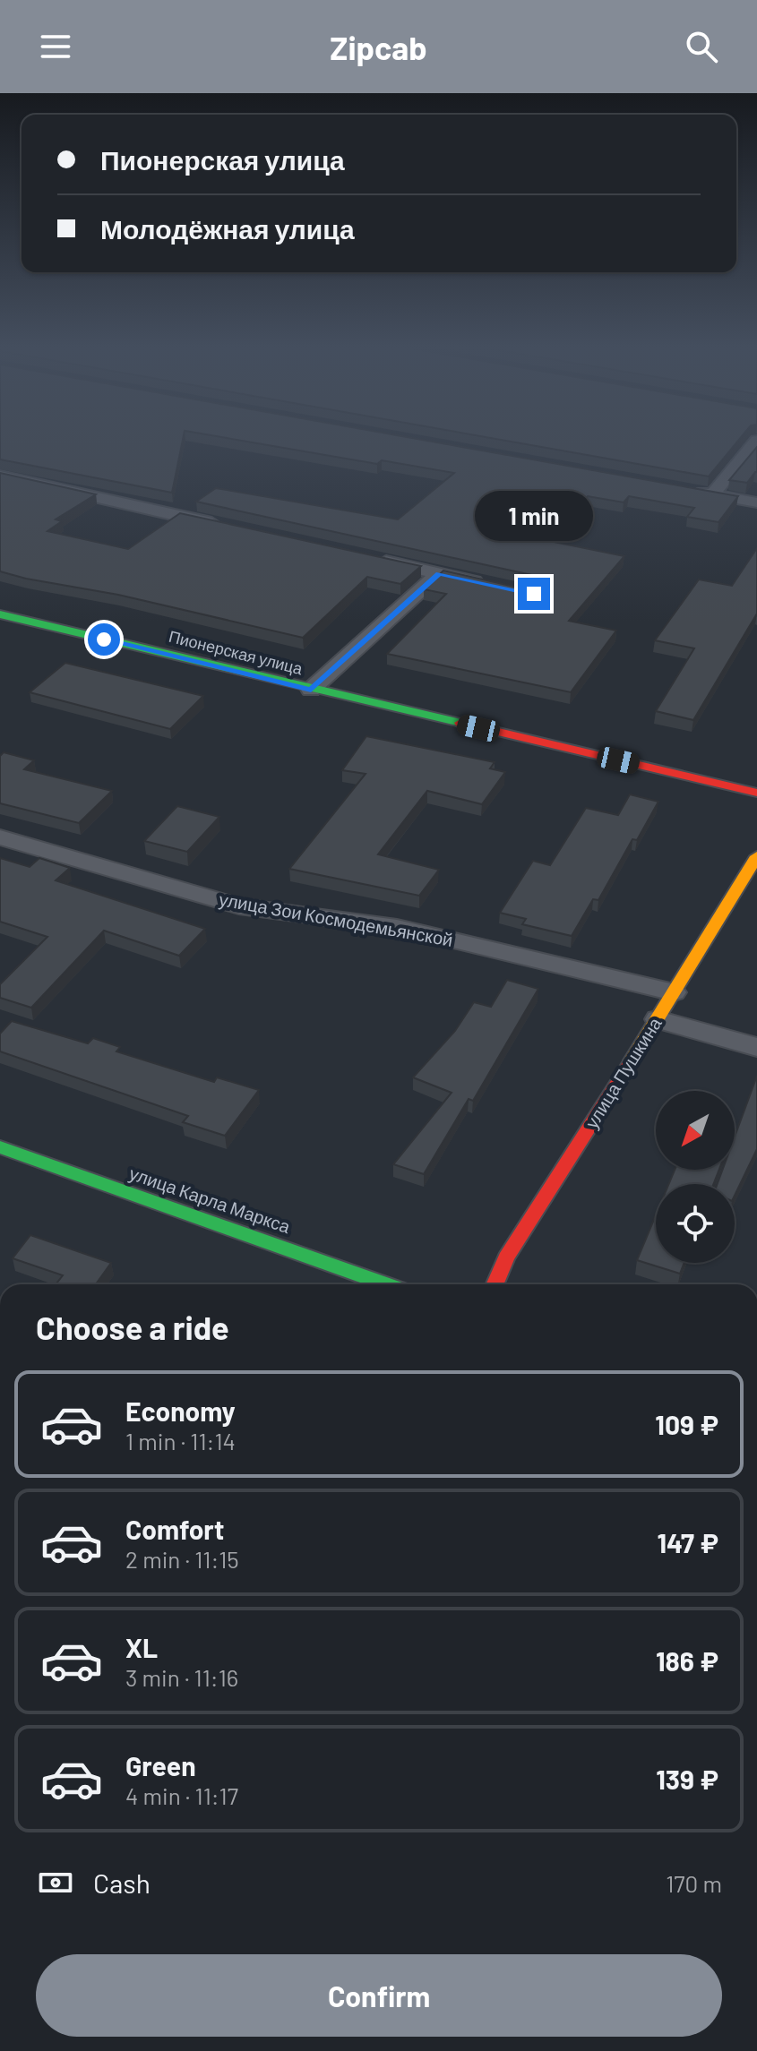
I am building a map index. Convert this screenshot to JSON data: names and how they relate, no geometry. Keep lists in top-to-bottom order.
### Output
{
  "streets": {
    "street": [
      "Пионерская улица",
      "улица Зои Космодемьянской",
      "улица Пушкина",
      "улица Карла Маркса"
    ]
  },
  "crossings": [
    ["улица Зои Космодемьянской", "улица Пушкина"]
  ],
  "north": "bottom left",
  "page": {
    "header": "Zipcab",
    "banner": ["Пионерская улица", "Молодёжная улица"],
    "bubble": "1 min",
    "heading": "Choose a ride",
    "list": [
      {
        "name": "Economy",
        "note": "1 min · 11:14",
        "value": "109 ₽"
      },
      {
        "name": "Comfort",
        "note": "2 min · 11:15",
        "value": "147 ₽"
      },
      {
        "name": "XL",
        "note": "3 min · 11:16",
        "value": "186 ₽"
      },
      {
        "name": "Green",
        "note": "4 min · 11:17",
        "value": "139 ₽"
      }
    ],
    "pay": ["Cash", "170 m"],
    "buttons": "Confirm"
  }
}
